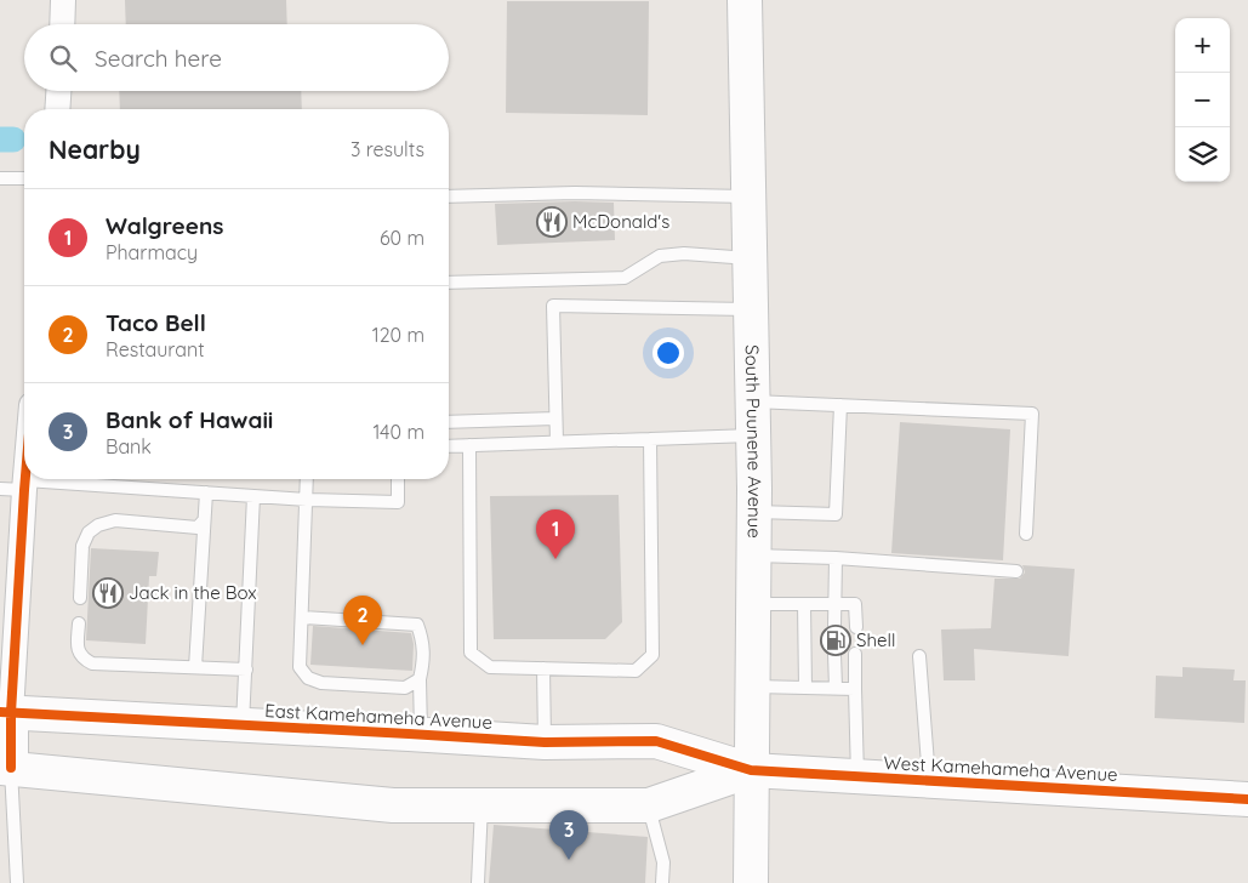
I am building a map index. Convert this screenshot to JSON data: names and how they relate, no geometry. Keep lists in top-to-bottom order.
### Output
{
  "streets": {
    "street": ["South Puunene Avenue", "East Kamehameha Avenue", "West Kamehameha Avenue"]
  },
  "crossings": [
    ["South Puunene Avenue", "East Kamehameha Avenue"],
    ["South Puunene Avenue", "West Kamehameha Avenue"],
    ["East Kamehameha Avenue", "West Kamehameha Avenue"]
  ],
  "places": {
    "restaurant": ["McDonald's", "Jack in the Box"],
    "fuel station": ["Shell"]
  },
  "page": {
    "map_buttons": ["+", "−"],
    "search": "Search here",
    "heading": ["Nearby", "3 results"],
    "list": [
      {
        "mark": "1",
        "name": "Walgreens",
        "note": "Pharmacy",
        "value": "60 m"
      },
      {
        "mark": "2",
        "name": "Taco Bell",
        "note": "Restaurant",
        "value": "120 m"
      },
      {
        "mark": "3",
        "name": "Bank of Hawaii",
        "note": "Bank",
        "value": "140 m"
      }
    ],
    "pins": ["1", "2", "3"]
  }
}
